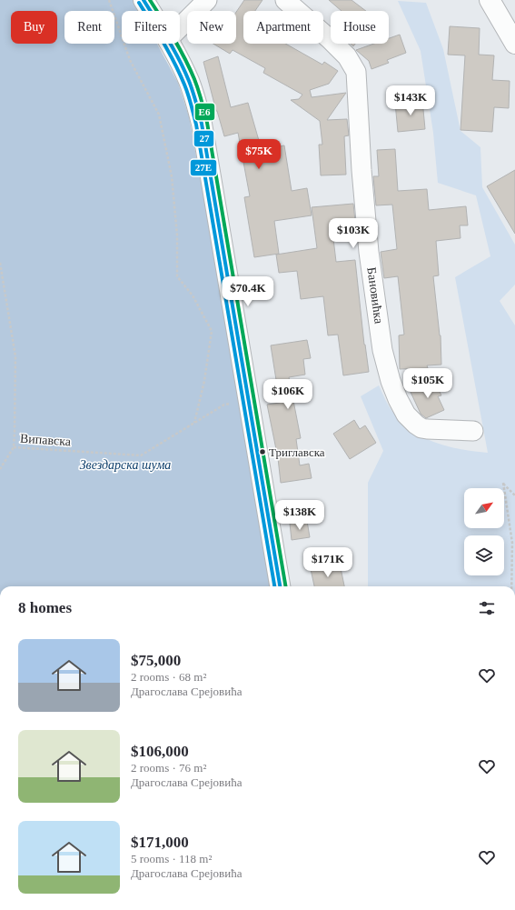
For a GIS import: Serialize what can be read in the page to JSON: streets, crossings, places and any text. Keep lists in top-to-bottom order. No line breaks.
{"streets":{"street":["Бановићка"],"path":["Випавска"]},"parks":["Звездарска шума"],"places":["Триглавска"],"lines":["transit line 27","transit line E6","transit line 27E"],"north":"top right","page":{"chip":["Buy","Rent","Filters","New","Apartment","House"],"price":["$143K","$75K","$103K","$70.4K","$105K","$106K","$138K","$171K"],"heading":"8 homes","list":[{"name":"$75,000","note":"2 rooms · 68 m² · Драгослава Срејовића"},{"name":"$106,000","note":"2 rooms · 76 m² · Драгослава Срејовића"},{"name":"$171,000","note":"5 rooms · 118 m² · Драгослава Срејовића"}]}}
